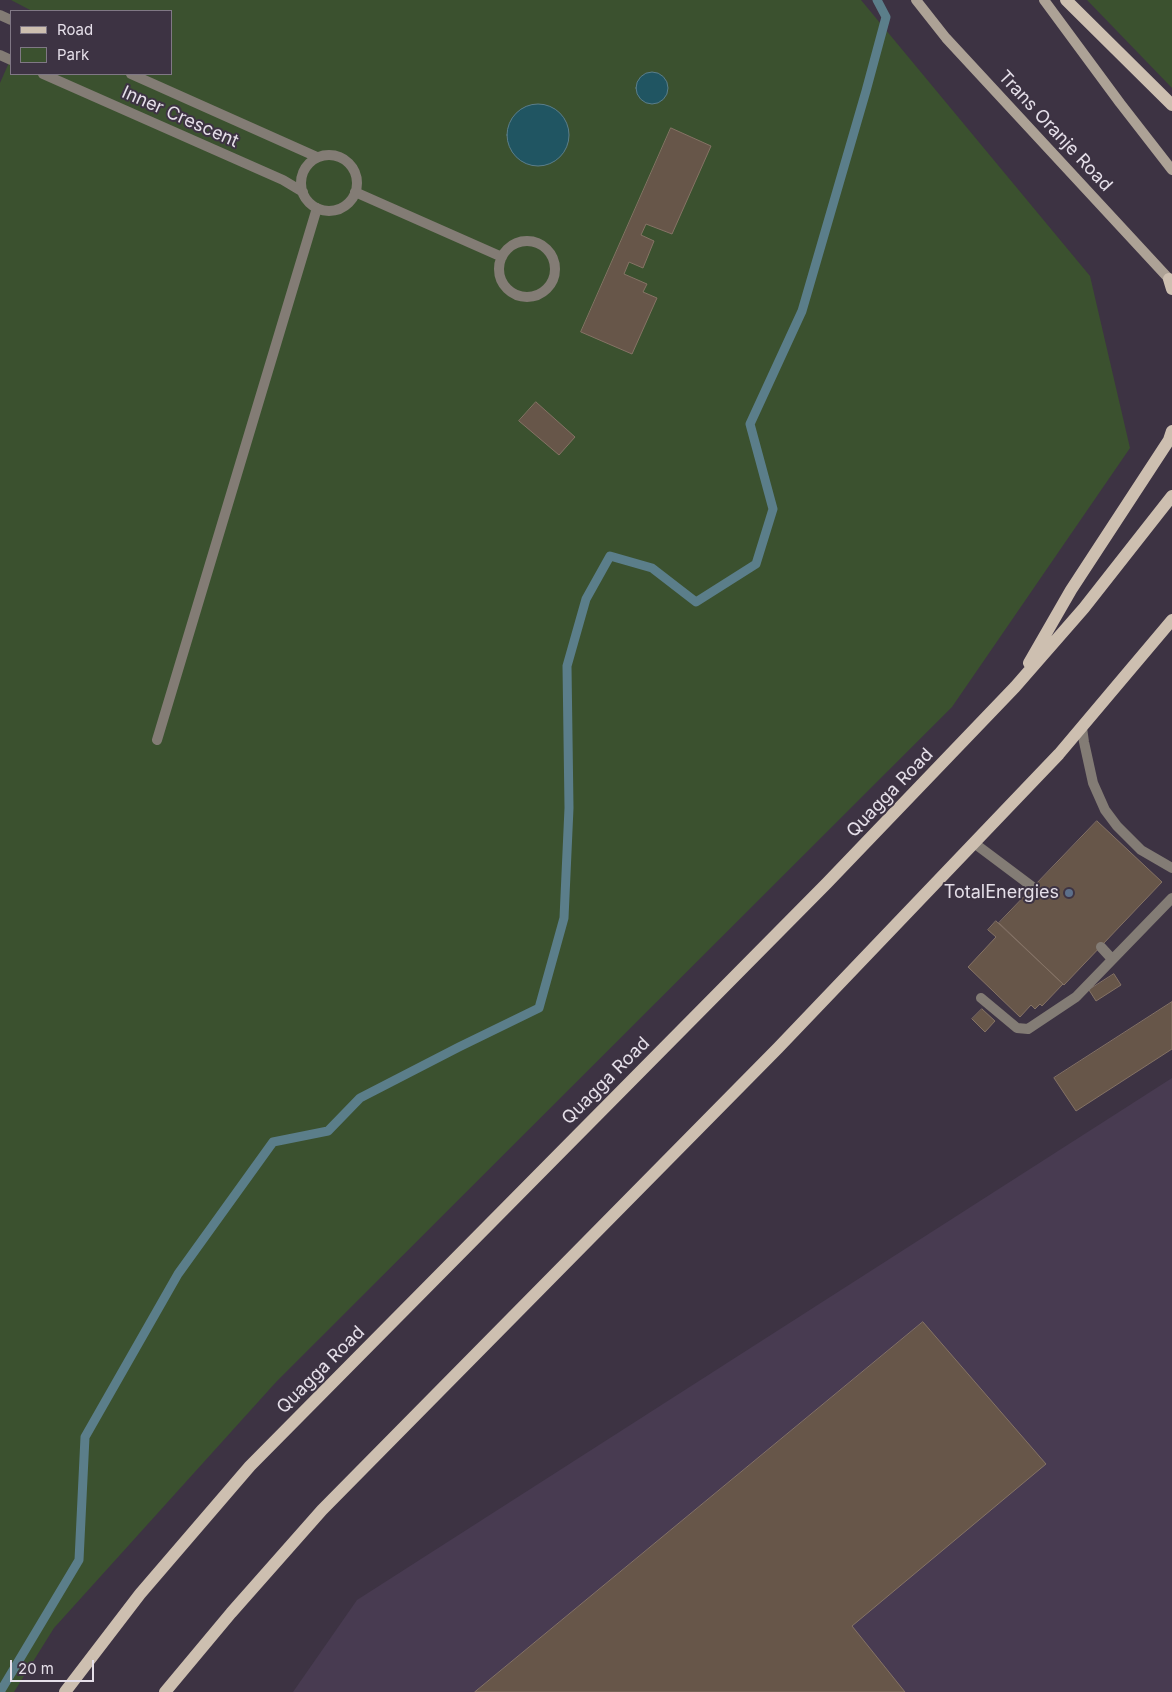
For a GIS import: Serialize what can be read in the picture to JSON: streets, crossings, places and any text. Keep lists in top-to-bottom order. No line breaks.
{"streets":{"main road":["Trans Oranje Road","Quagga Road"],"street":["Inner Crescent"]},"places":["TotalEnergies"],"legend":["Road","Park"],"scale_bar":"20 m"}
